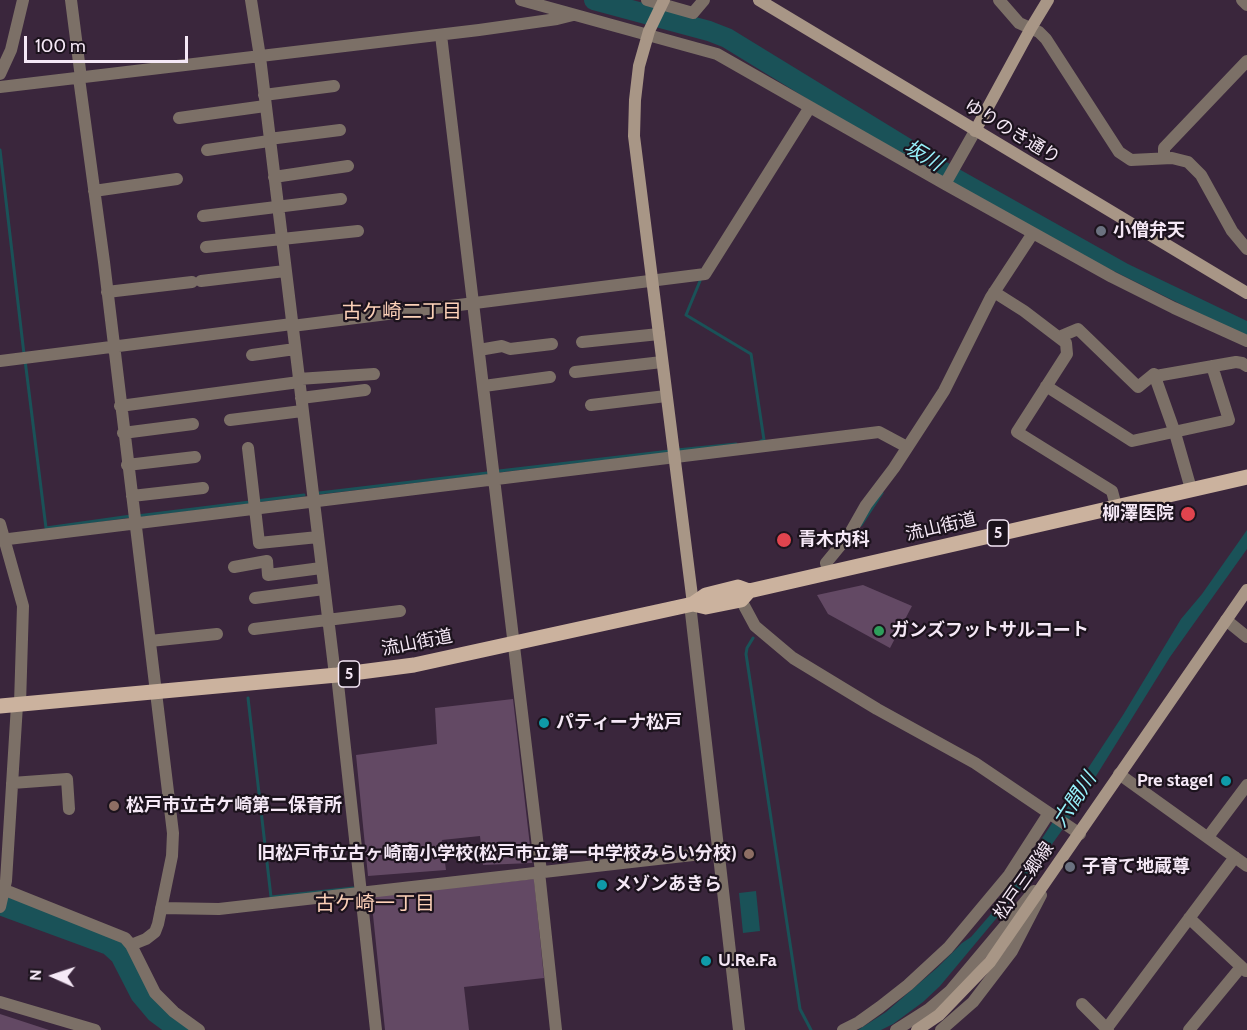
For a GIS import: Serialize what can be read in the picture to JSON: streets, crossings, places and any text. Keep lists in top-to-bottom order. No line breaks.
{"streets":{"main road":["流山街道","5"],"street":["ゆりのき通り","松戸三郷線"]},"districts":["古ケ崎二丁目","古ケ崎一丁目"],"water":["坂川","六間川"],"places":["小僧弁天","柳澤医院","青木内科","ガンズフットサルコート","パティーナ松戸","Pre stage1","松戸市立古ケ崎第二保育所","旧松戸市立古ヶ崎南小学校(松戸市立第一中学校みらい分校)","子育て地蔵尊","メゾンあきら","U.Re.Fa"],"scale_bar":"100 m","north":"left"}
